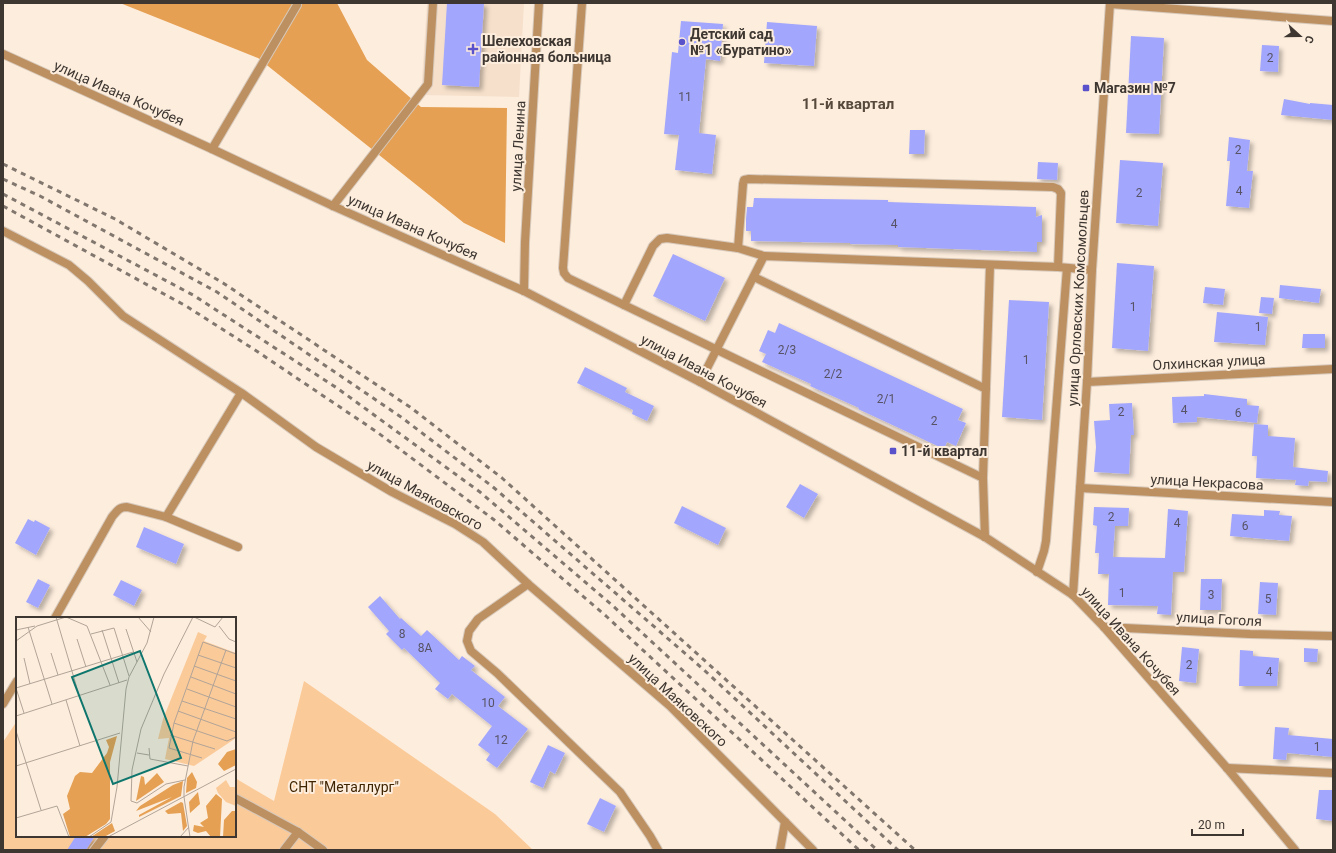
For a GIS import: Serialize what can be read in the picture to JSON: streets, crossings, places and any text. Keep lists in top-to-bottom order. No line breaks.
{"streets":{"street":["улица Ивана Кочубея","улица Ленина","улица Орловских Комсомольцев","Олхинская улица","улица Некрасова","улица Маяковского","улица Гоголя"]},"crossings":[["улица Ивана Кочубея","улица Ленина"],["улица Ивана Кочубея","улица Орловских Комсомольцев"],["улица Ивана Кочубея","улица Гоголя"],["улица Орловских Комсомольцев","Олхинская улица"],["улица Орловских Комсомольцев","улица Некрасова"]],"districts":["11-й квартал"],"parks":["СНТ \"Металлург\""],"places":{"other":["Детский сад №1 «Буратино»"],"health":["Шелеховская районная больница"],"transit":["Магазин №7","11-й квартал"]},"house_numbers":["2","11","2","4","2","4","1","1","2/3","1","2/2","2/1","4","2","6","2","2","4","6","1","3","5","8","8А","2","4","10","12","1"],"scale_bar":"20 m","north":"right"}
